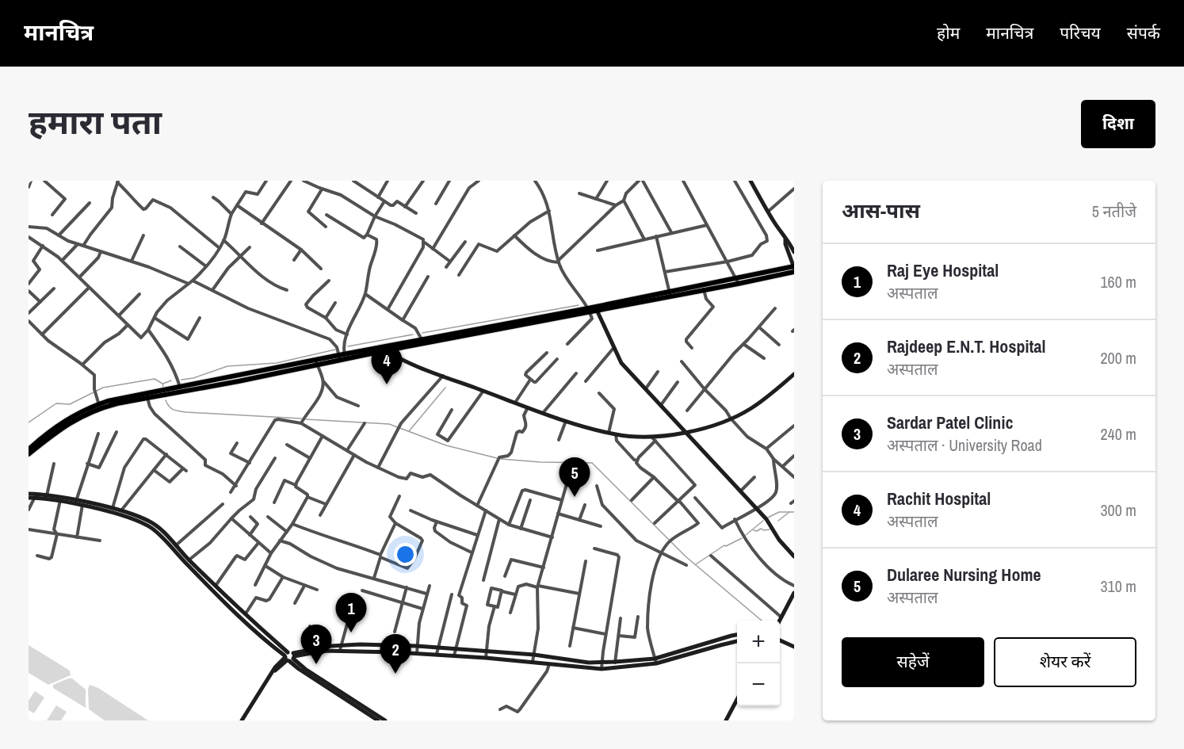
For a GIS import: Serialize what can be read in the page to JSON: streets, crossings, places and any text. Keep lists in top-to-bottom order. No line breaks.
{"page":{"header":"मानचित्र","nav":["होम","मानचित्र","परिचय","संपर्क"],"title":"हमारा पता","buttons":["दिशा",["सहेजें","शेयर करें"]],"heading":["आस-पास","5 नतीजे"],"list":[{"mark":"1","name":"Raj Eye Hospital","note":"अस्पताल","value":"160 m"},{"mark":"2","name":"Rajdeep E.N.T. Hospital","note":"अस्पताल","value":"200 m"},{"mark":"3","name":"Sardar Patel Clinic","note":"अस्पताल · University Road","value":"240 m"},{"mark":"4","name":"Rachit Hospital","note":"अस्पताल","value":"300 m"},{"mark":"5","name":"Dularee Nursing Home","note":"अस्पताल","value":"310 m"}],"pins":["4","5","1","3","2"],"map_buttons":["+","−"]}}
